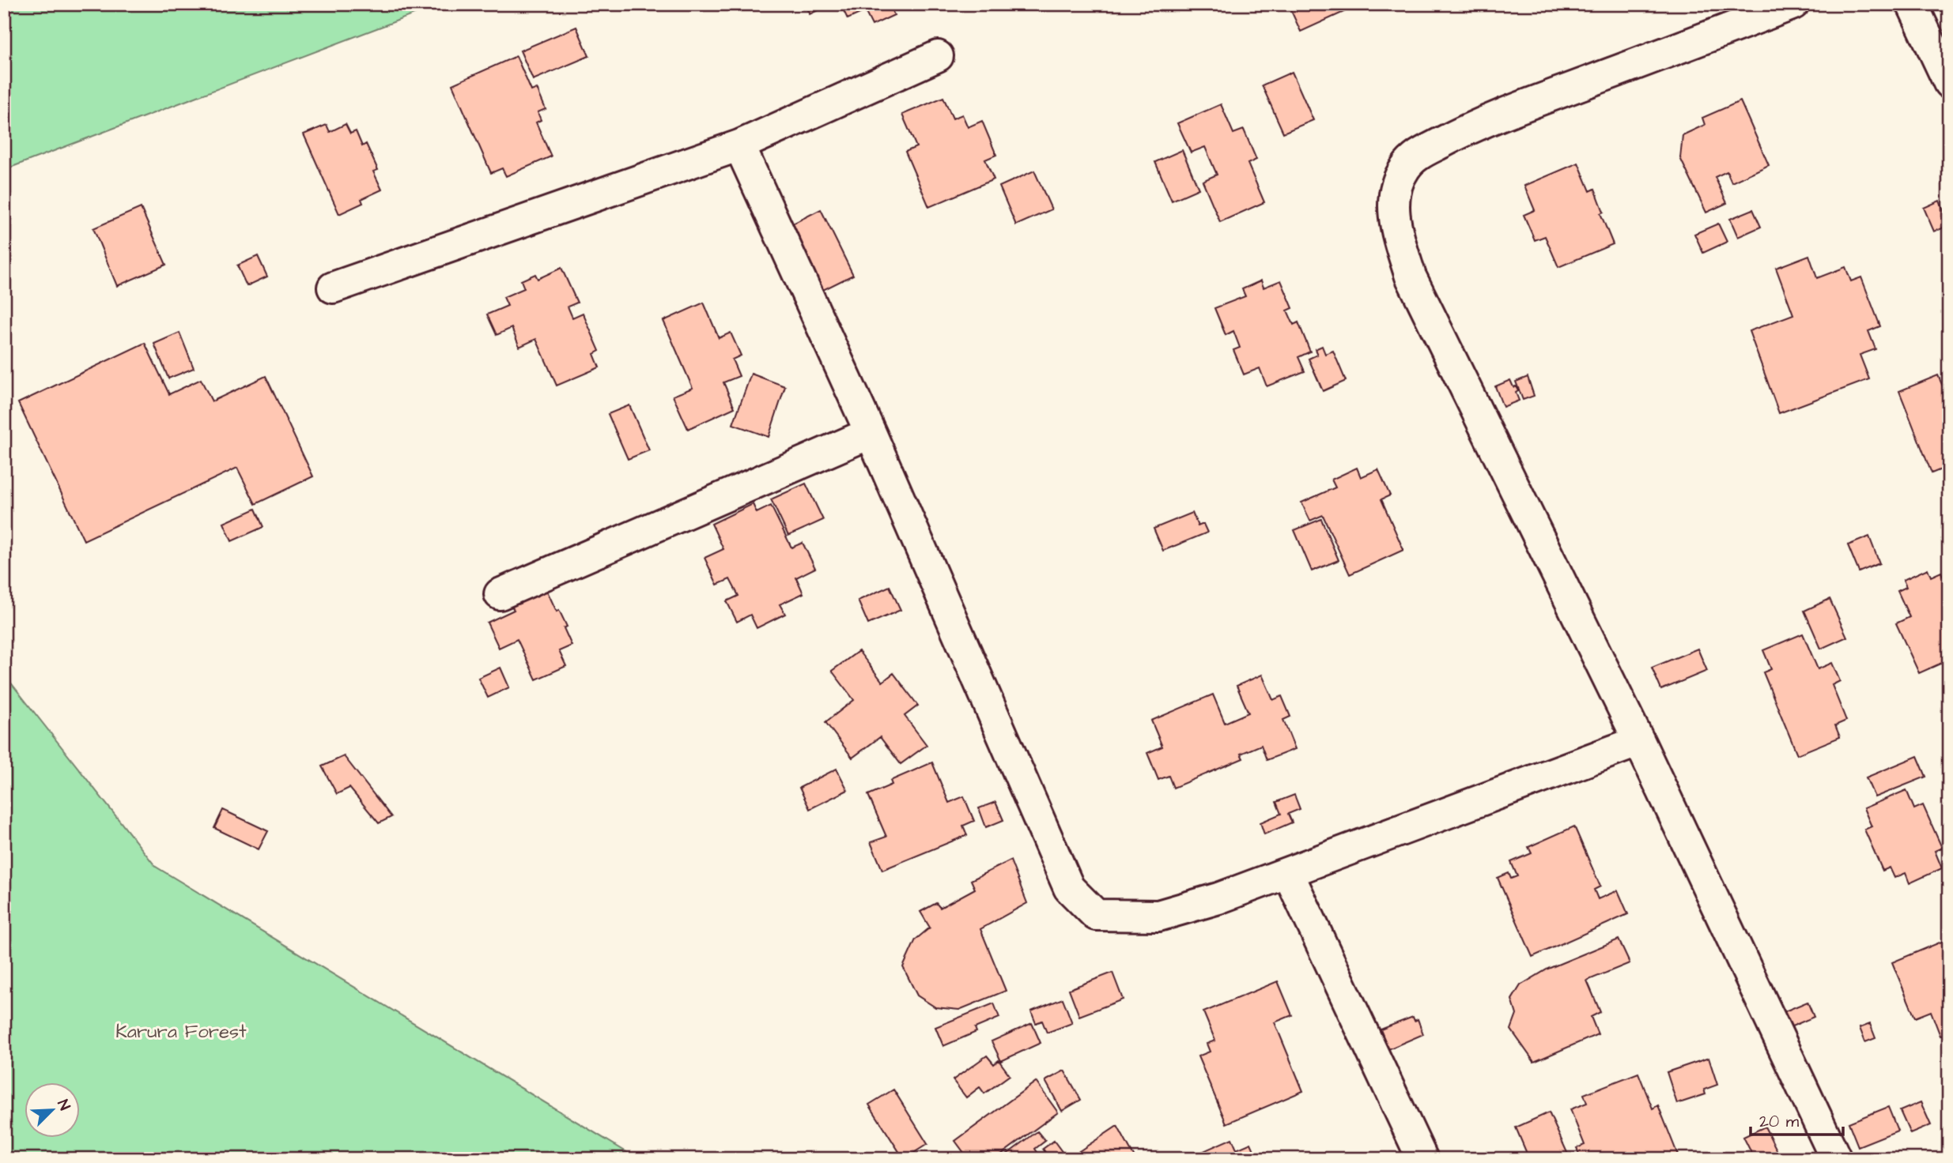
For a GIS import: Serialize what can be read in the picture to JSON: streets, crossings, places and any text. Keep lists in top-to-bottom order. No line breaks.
{"parks":["Karura Forest"],"scale_bar":"20 m","north":"top right"}
